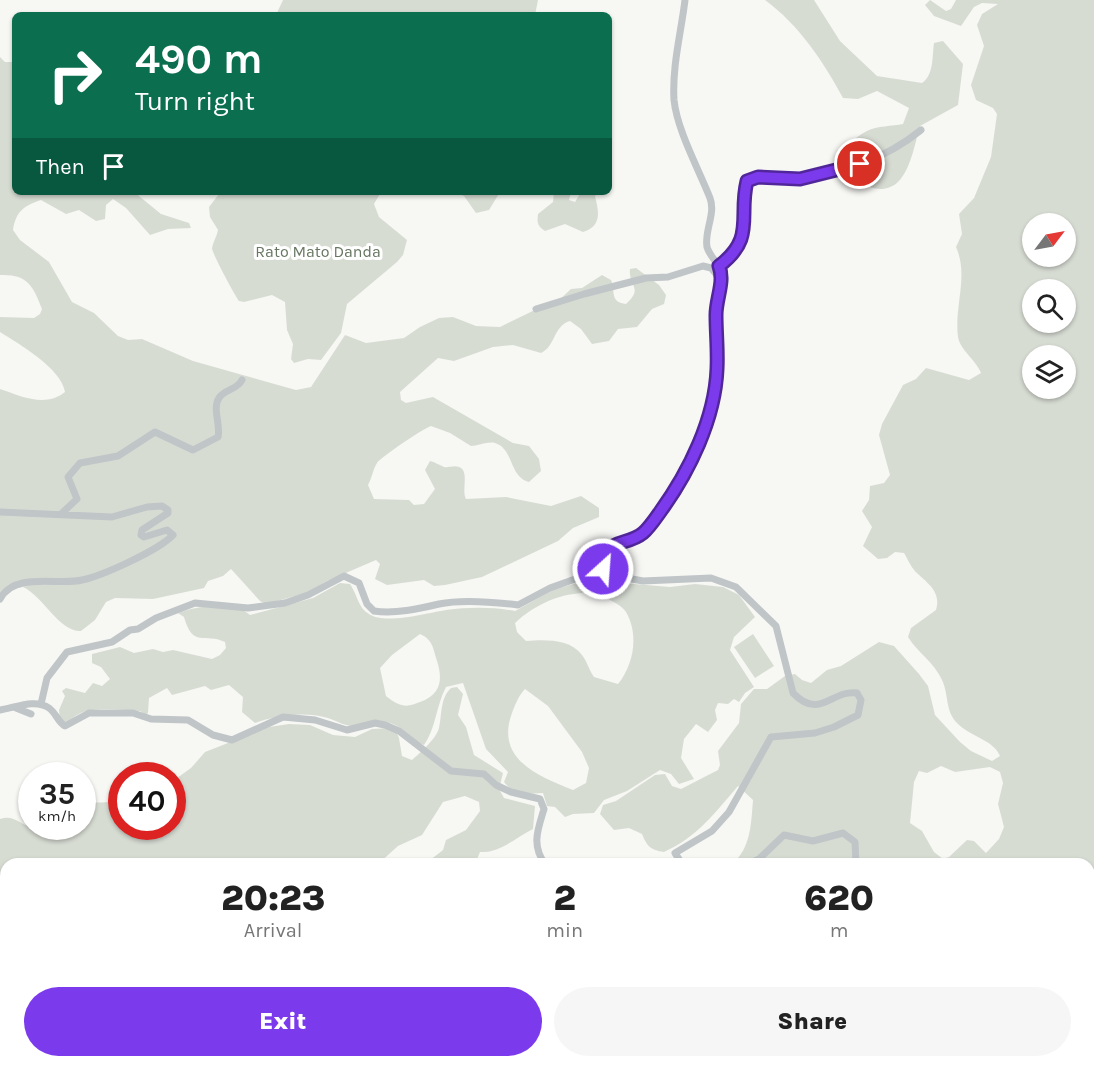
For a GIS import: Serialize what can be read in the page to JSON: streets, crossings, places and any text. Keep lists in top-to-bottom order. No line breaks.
{"parks":["Rato Mato Danda"],"north":"top right","page":{"turn":["490 m","Turn right"],"then":"Then","speed":"35 km/h","limit":"40","eta":["20:23","Arrival","2","min","620","m"],"buttons":["Exit","Share"]}}
